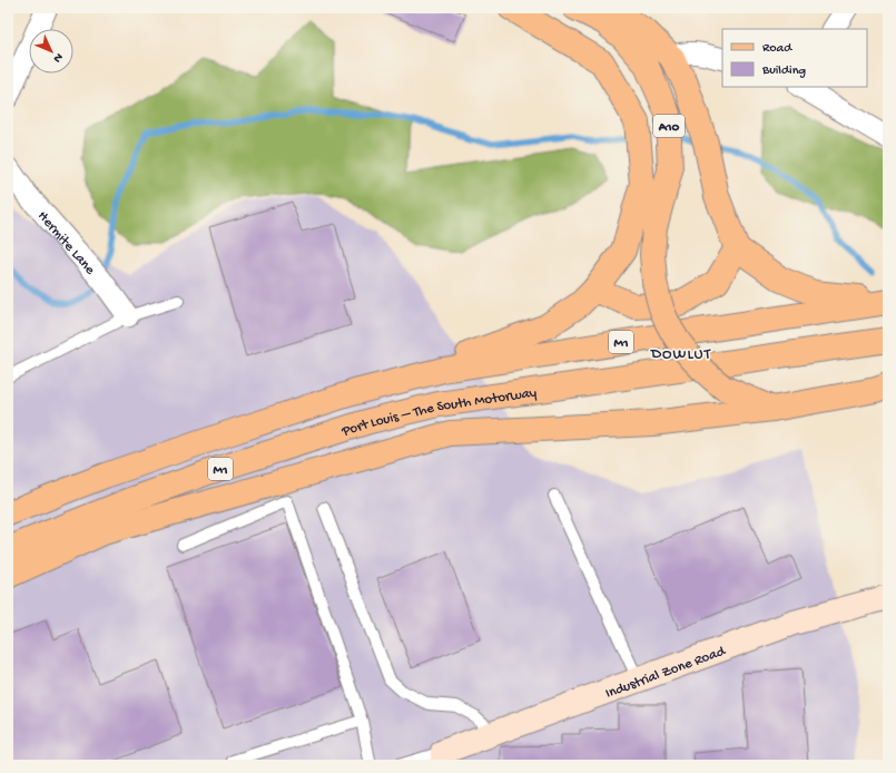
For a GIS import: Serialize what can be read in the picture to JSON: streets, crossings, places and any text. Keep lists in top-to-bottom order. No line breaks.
{"streets":{"main road":["A10","M1","Port Louis – The South Motorway"],"street":["Hermite Lane","Industrial Zone Road"]},"districts":["DOWLUT"],"legend":["Road","Building"],"north":"bottom right"}
